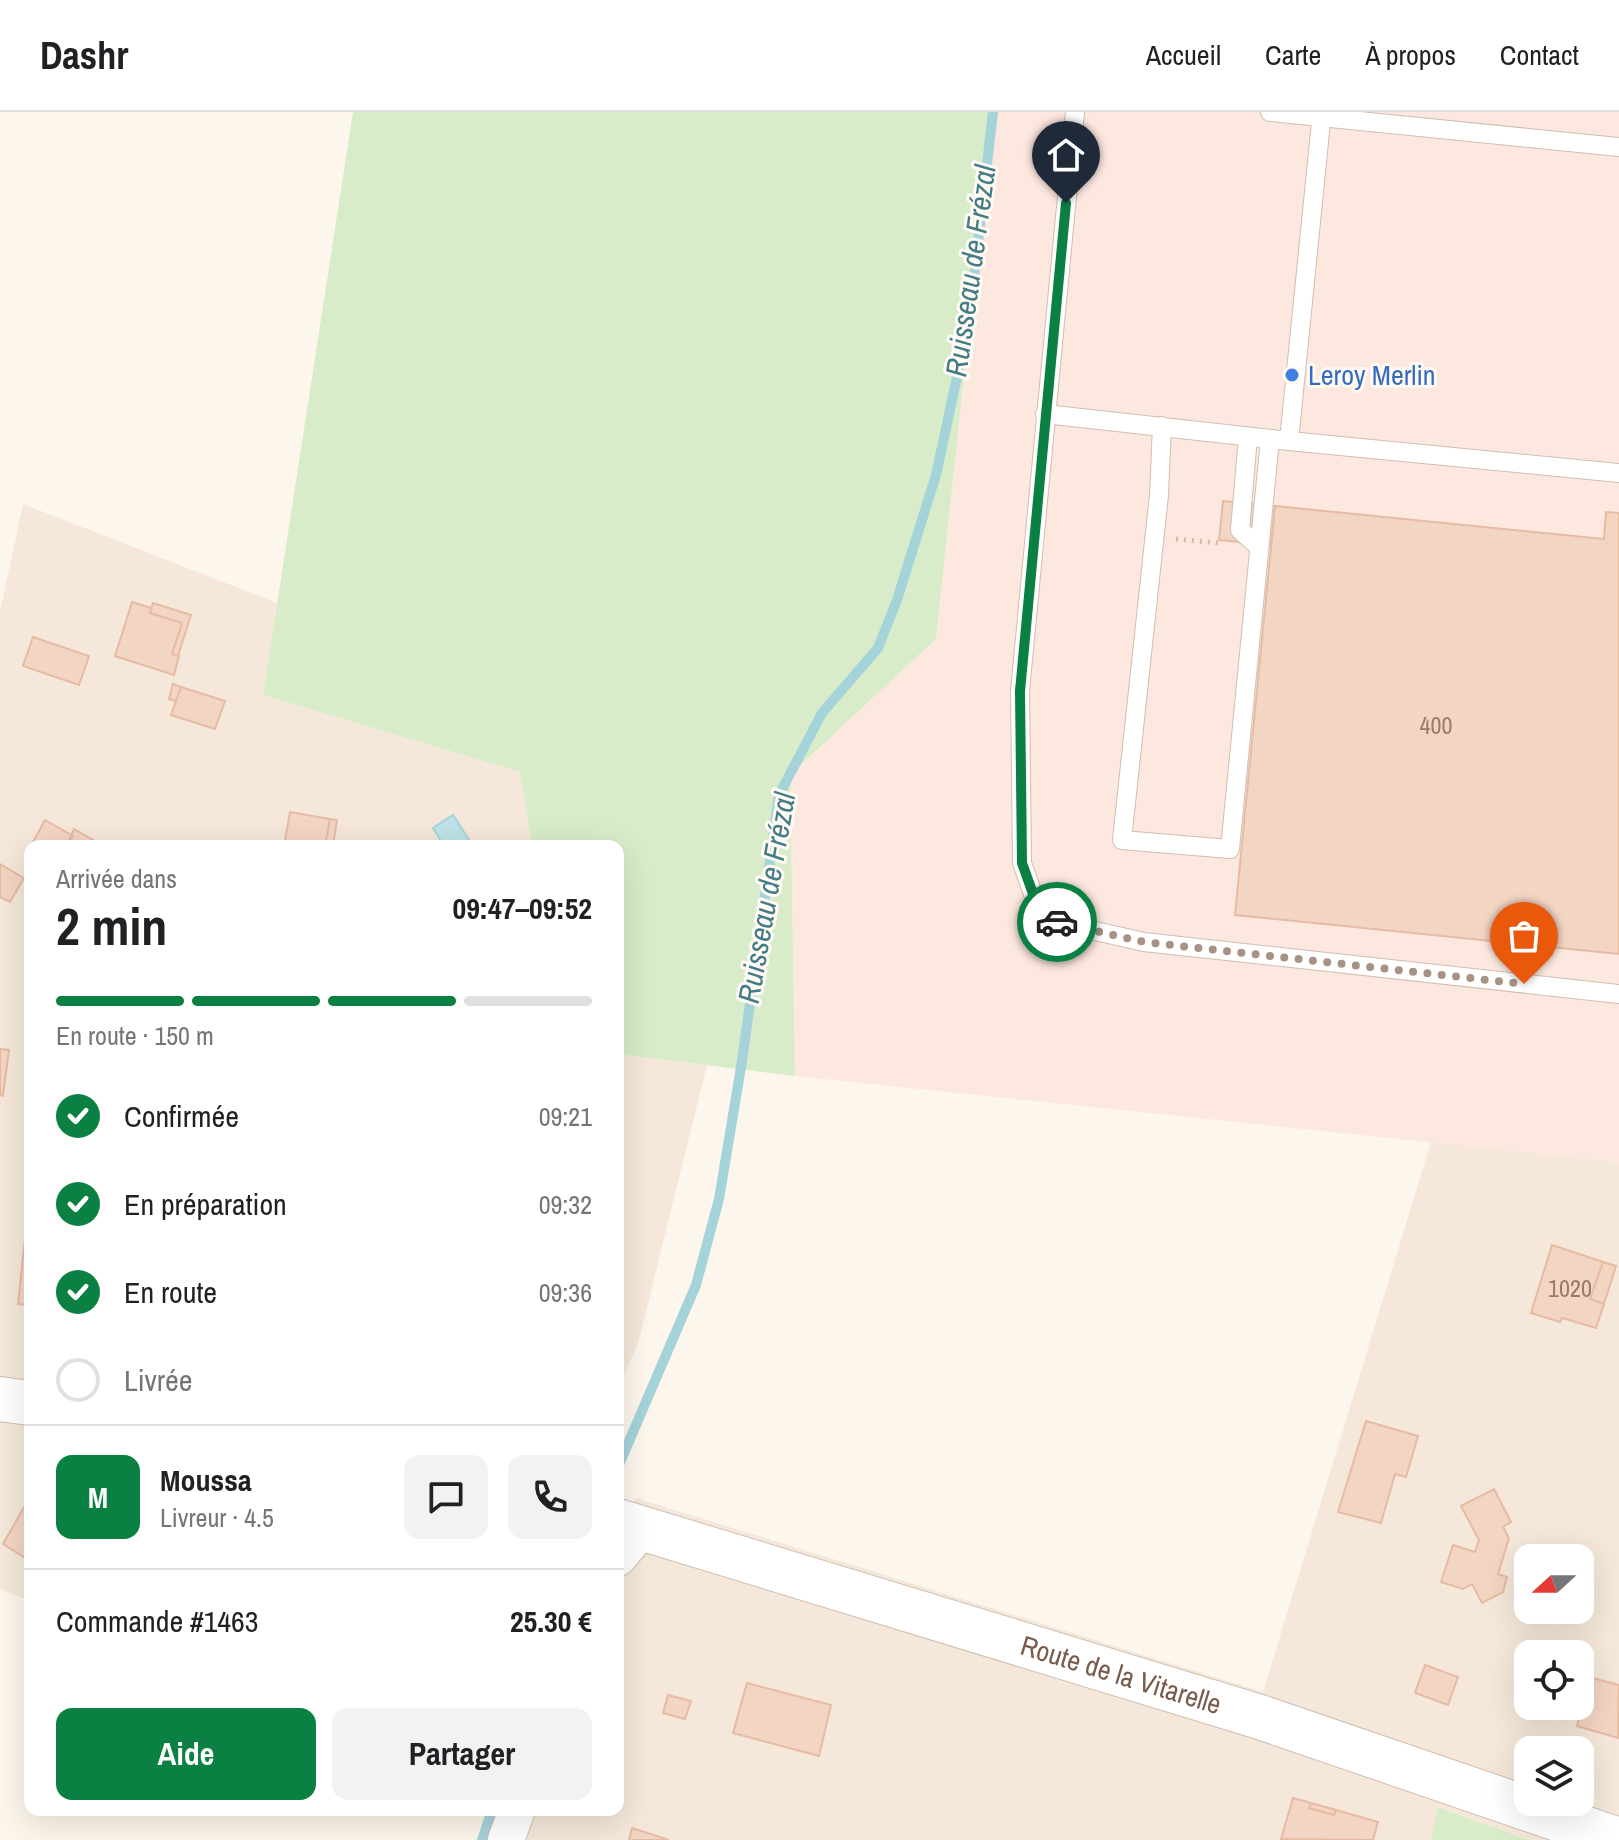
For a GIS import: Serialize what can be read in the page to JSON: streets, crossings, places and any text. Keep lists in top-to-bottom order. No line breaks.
{"streets":{"street":["Route de la Vitarelle"]},"water":["Ruisseau de Frézal"],"places":["Leroy Merlin"],"house_numbers":["400","1020"],"north":"left","page":{"header":"Dashr","nav":["Accueil","Carte","À propos","Contact"],"heading":["2 min","Arrivée dans","09:47–09:52"],"panel":["Moussa","Livreur · 4.5","Commande #1463","25.30 €"],"bar":"En route · 150 m","list":[["Confirmée","09:21"],["En préparation","09:32"],["En route","09:36"],"Livrée"],"round":"M","buttons":["Aide","Partager"]}}
